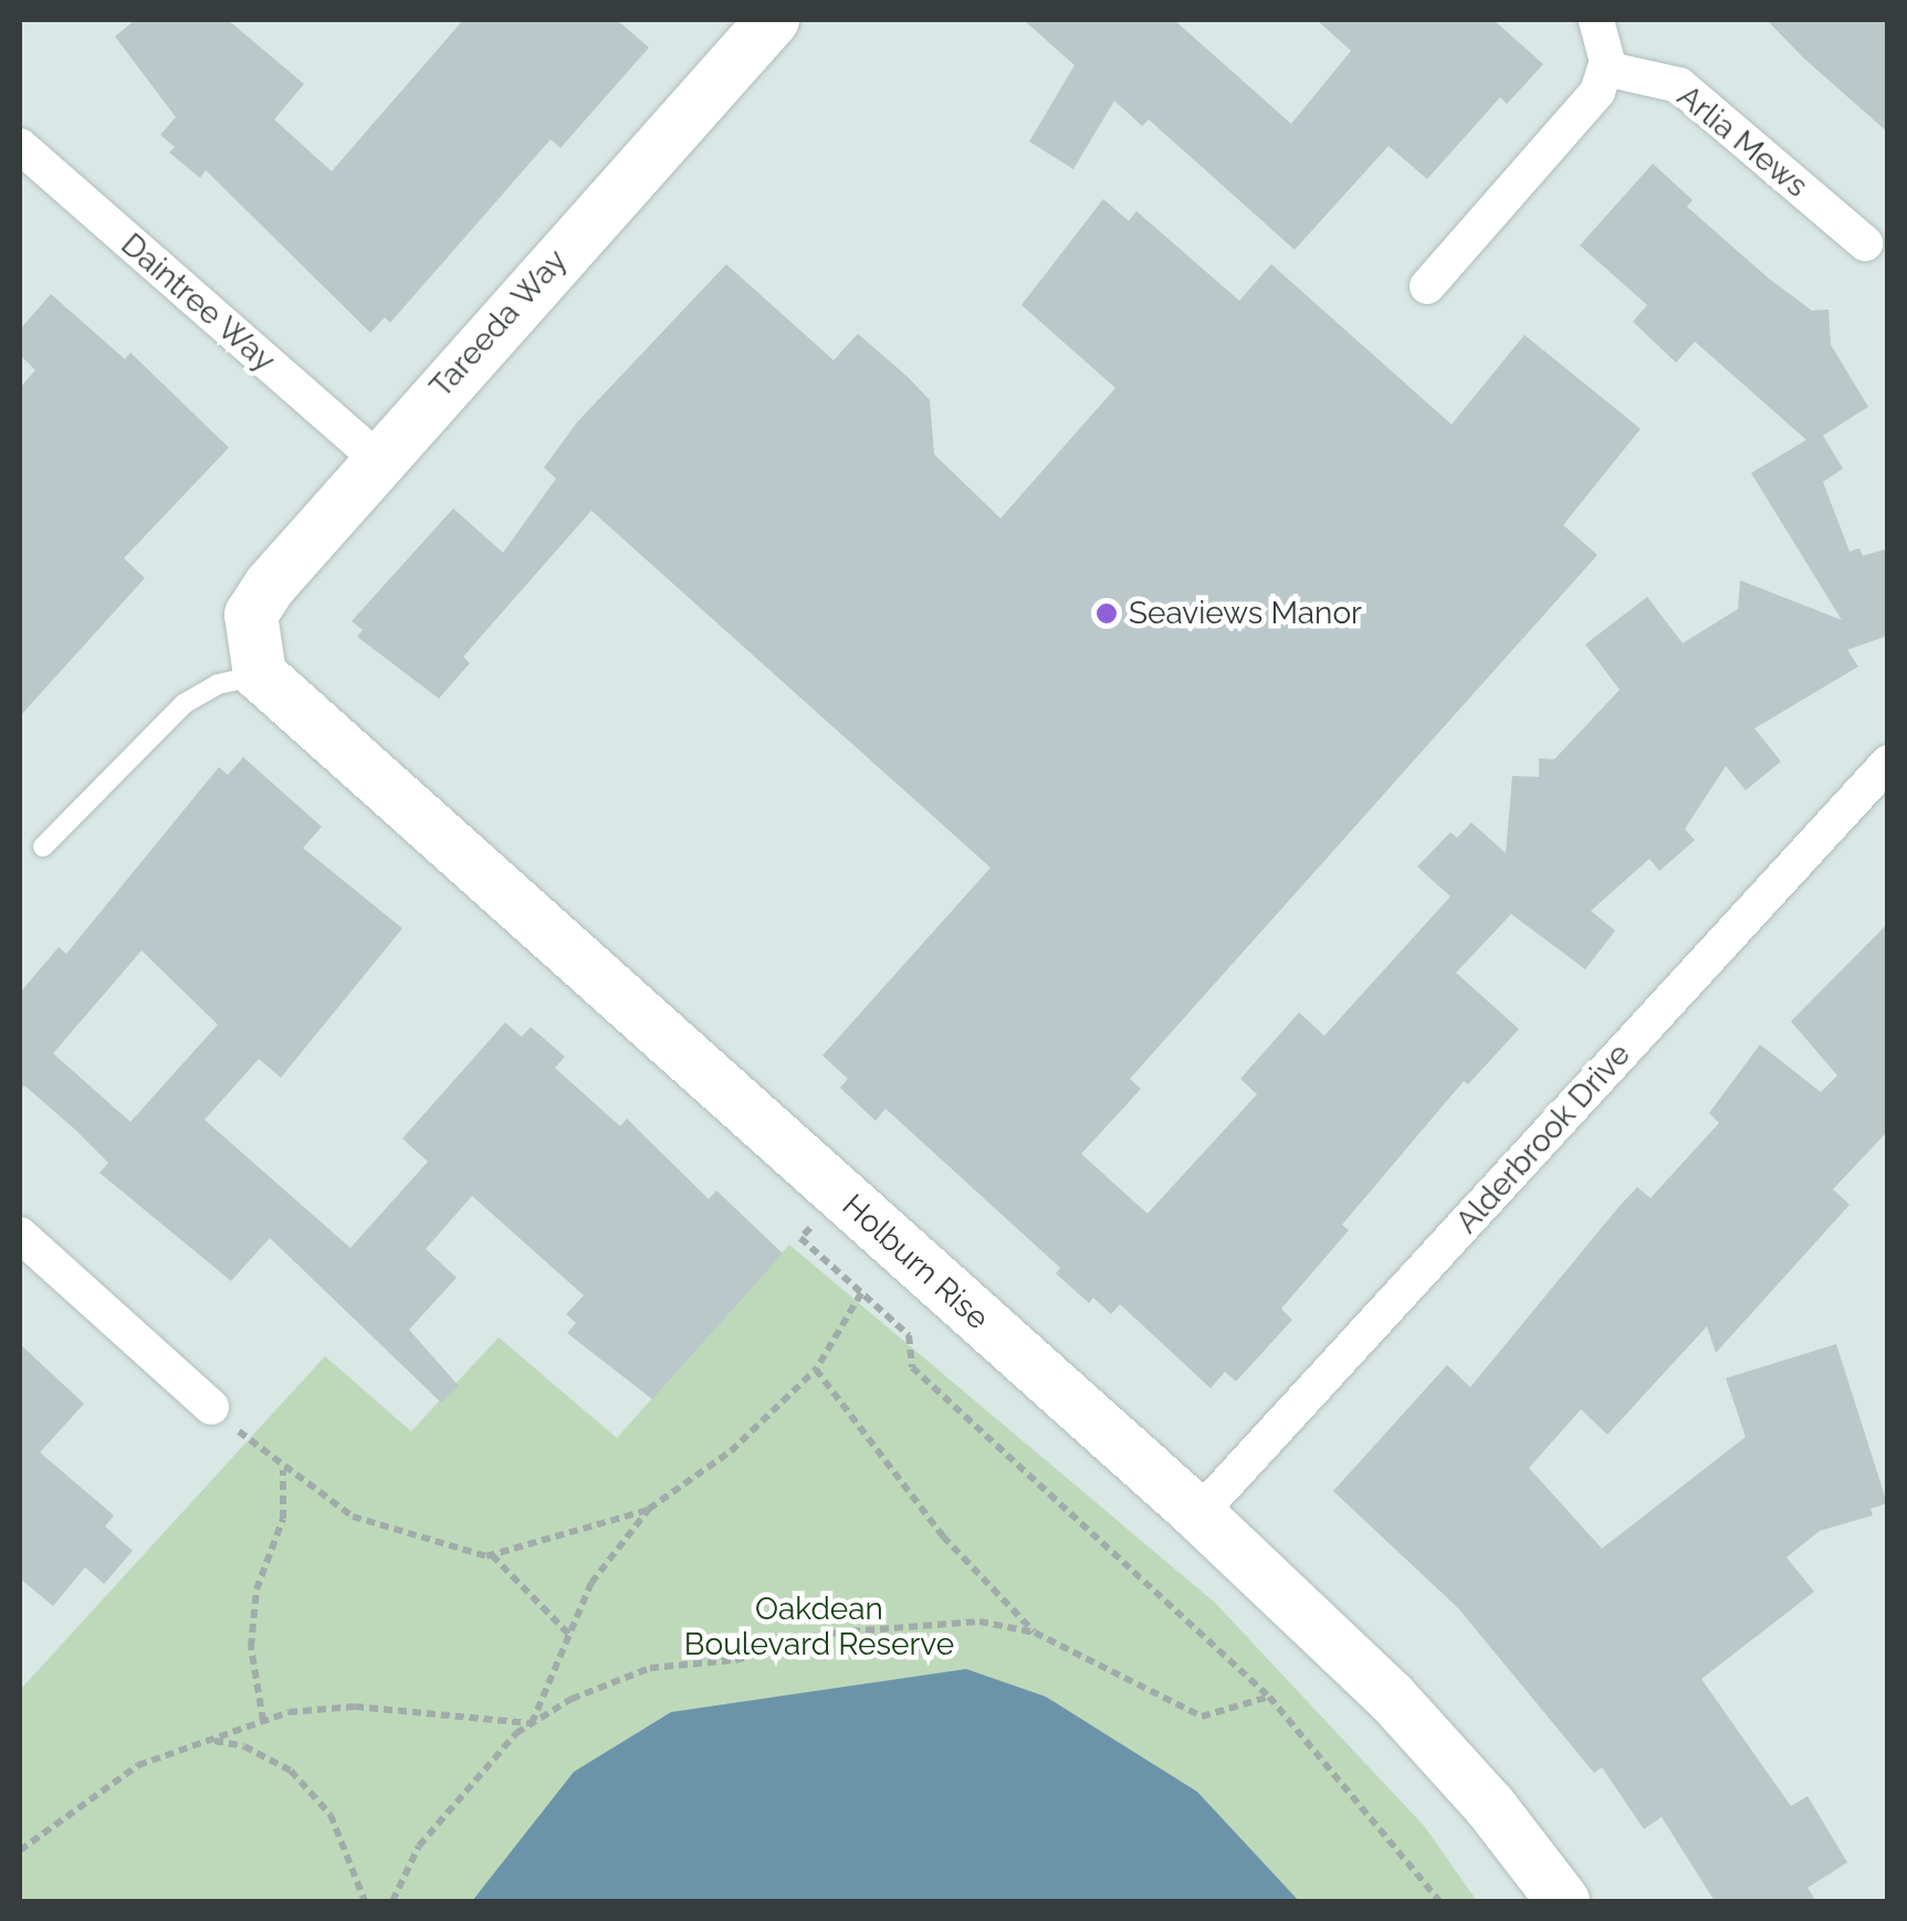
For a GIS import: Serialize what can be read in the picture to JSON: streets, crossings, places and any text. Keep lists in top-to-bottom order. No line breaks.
{"streets":{"street":["Arlia Mews","Daintree Way","Tareeda Way","Alderbrook Drive","Holburn Rise"]},"crossings":[["Daintree Way","Tareeda Way"],["Tareeda Way","Holburn Rise"],["Alderbrook Drive","Holburn Rise"]],"parks":["Oakdean Boulevard Reserve"],"places":["Seaviews Manor"]}
